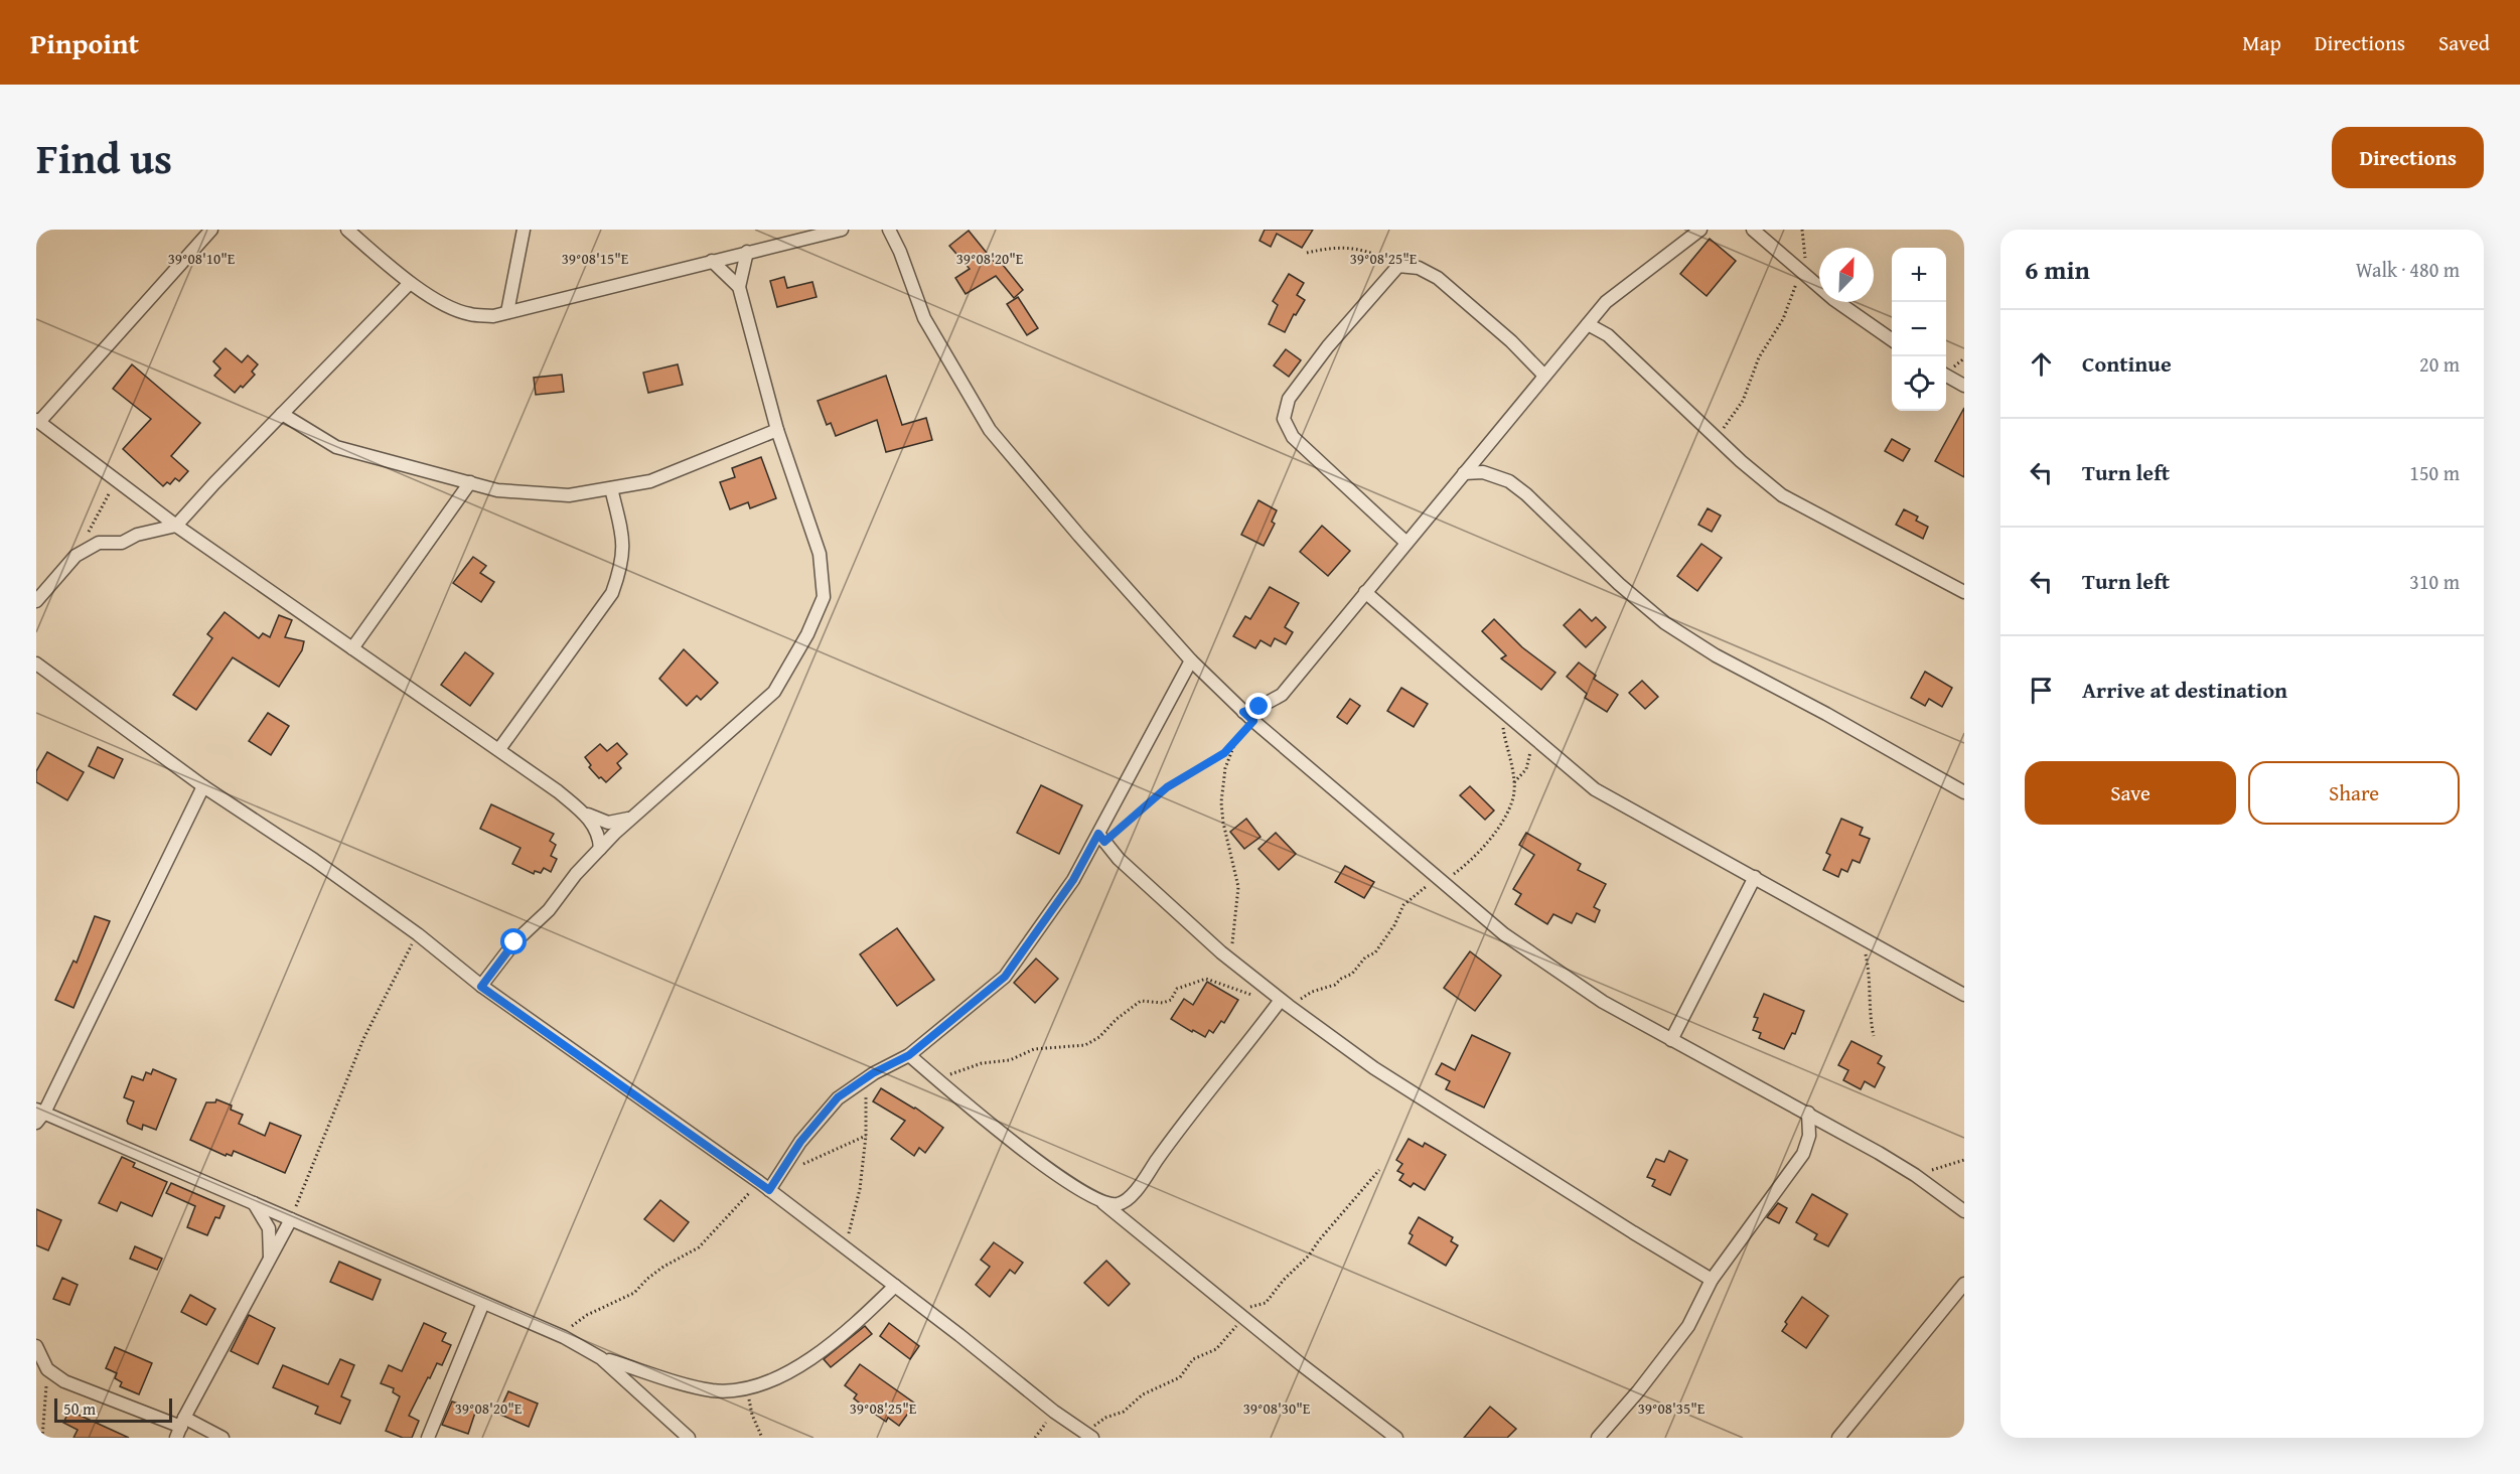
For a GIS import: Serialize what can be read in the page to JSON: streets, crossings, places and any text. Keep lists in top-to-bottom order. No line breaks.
{"scale_bar":"50 m","north":"top right","page":{"header":"Pinpoint","nav":["Map","Directions","Saved"],"title":"Find us","buttons":["Directions",["Save","Share"]],"heading":["6 min","Walk · 480 m"],"map_buttons":["+","−"],"list":[["Continue","20 m"],["Turn left","150 m"],["Turn left","310 m"],"Arrive at destination"],"scale":"50 m"},"coordinates":["39°08'10\"E","39°08'15\"E","39°08'20\"E","39°08'25\"E","39°08'30\"E","39°08'35\"E"]}
